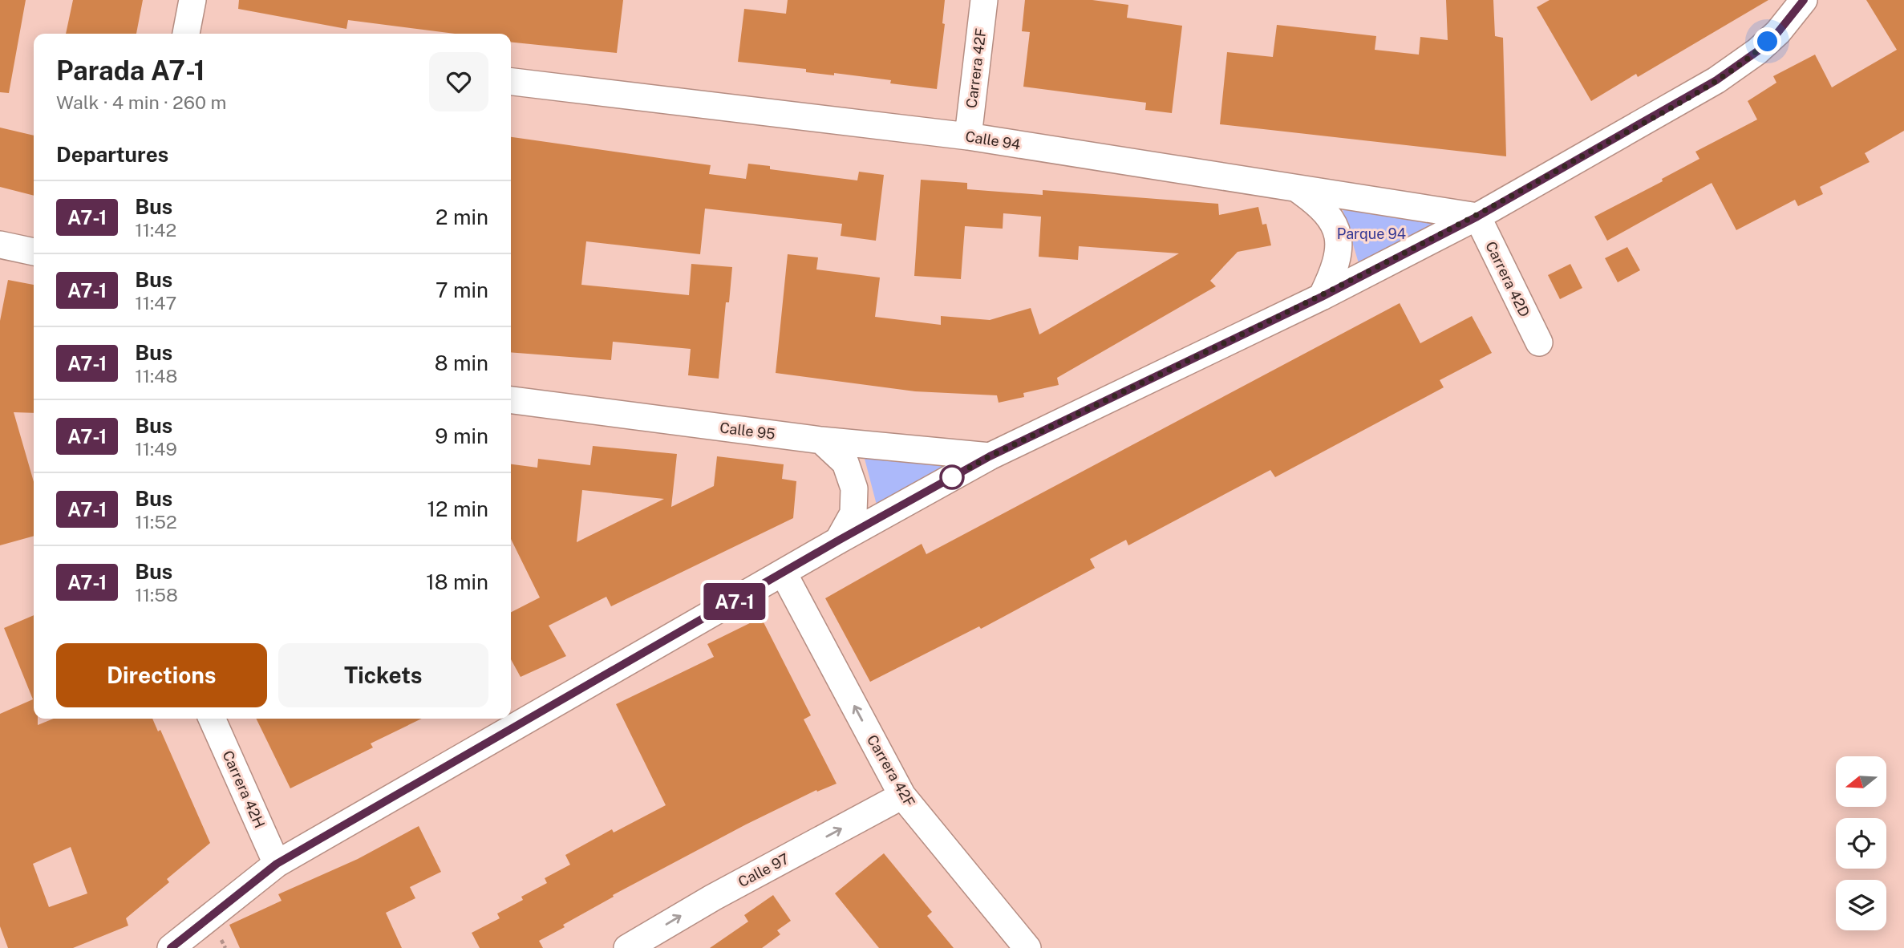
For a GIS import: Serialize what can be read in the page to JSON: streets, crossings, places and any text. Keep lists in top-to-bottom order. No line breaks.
{"streets":{"street":["Carrera 42F","Calle 94","Carrera 42D","Calle 95","Carrera 42H","Calle 97"]},"crossings":[["Carrera 42F","Calle 94"],["Carrera 42F","Calle 97"],["Calle 94","Carrera 42D"]],"one_way":["Carrera 42F","Calle 97"],"parks":["Parque 94"],"lines":["bus line A7-1"],"north":"left","page":{"on_map":"A7-1","heading":[["Parada A7-1","Walk · 4 min · 260 m"],"Departures"],"list":[{"mark":"A7-1","name":"Bus","note":"11:42","value":"2 min"},{"mark":"A7-1","name":"Bus","note":"11:47","value":"7 min"},{"mark":"A7-1","name":"Bus","note":"11:48","value":"8 min"},{"mark":"A7-1","name":"Bus","note":"11:49","value":"9 min"},{"mark":"A7-1","name":"Bus","note":"11:52","value":"12 min"},{"mark":"A7-1","name":"Bus","note":"11:58","value":"18 min"}],"buttons":["Directions","Tickets"]}}
